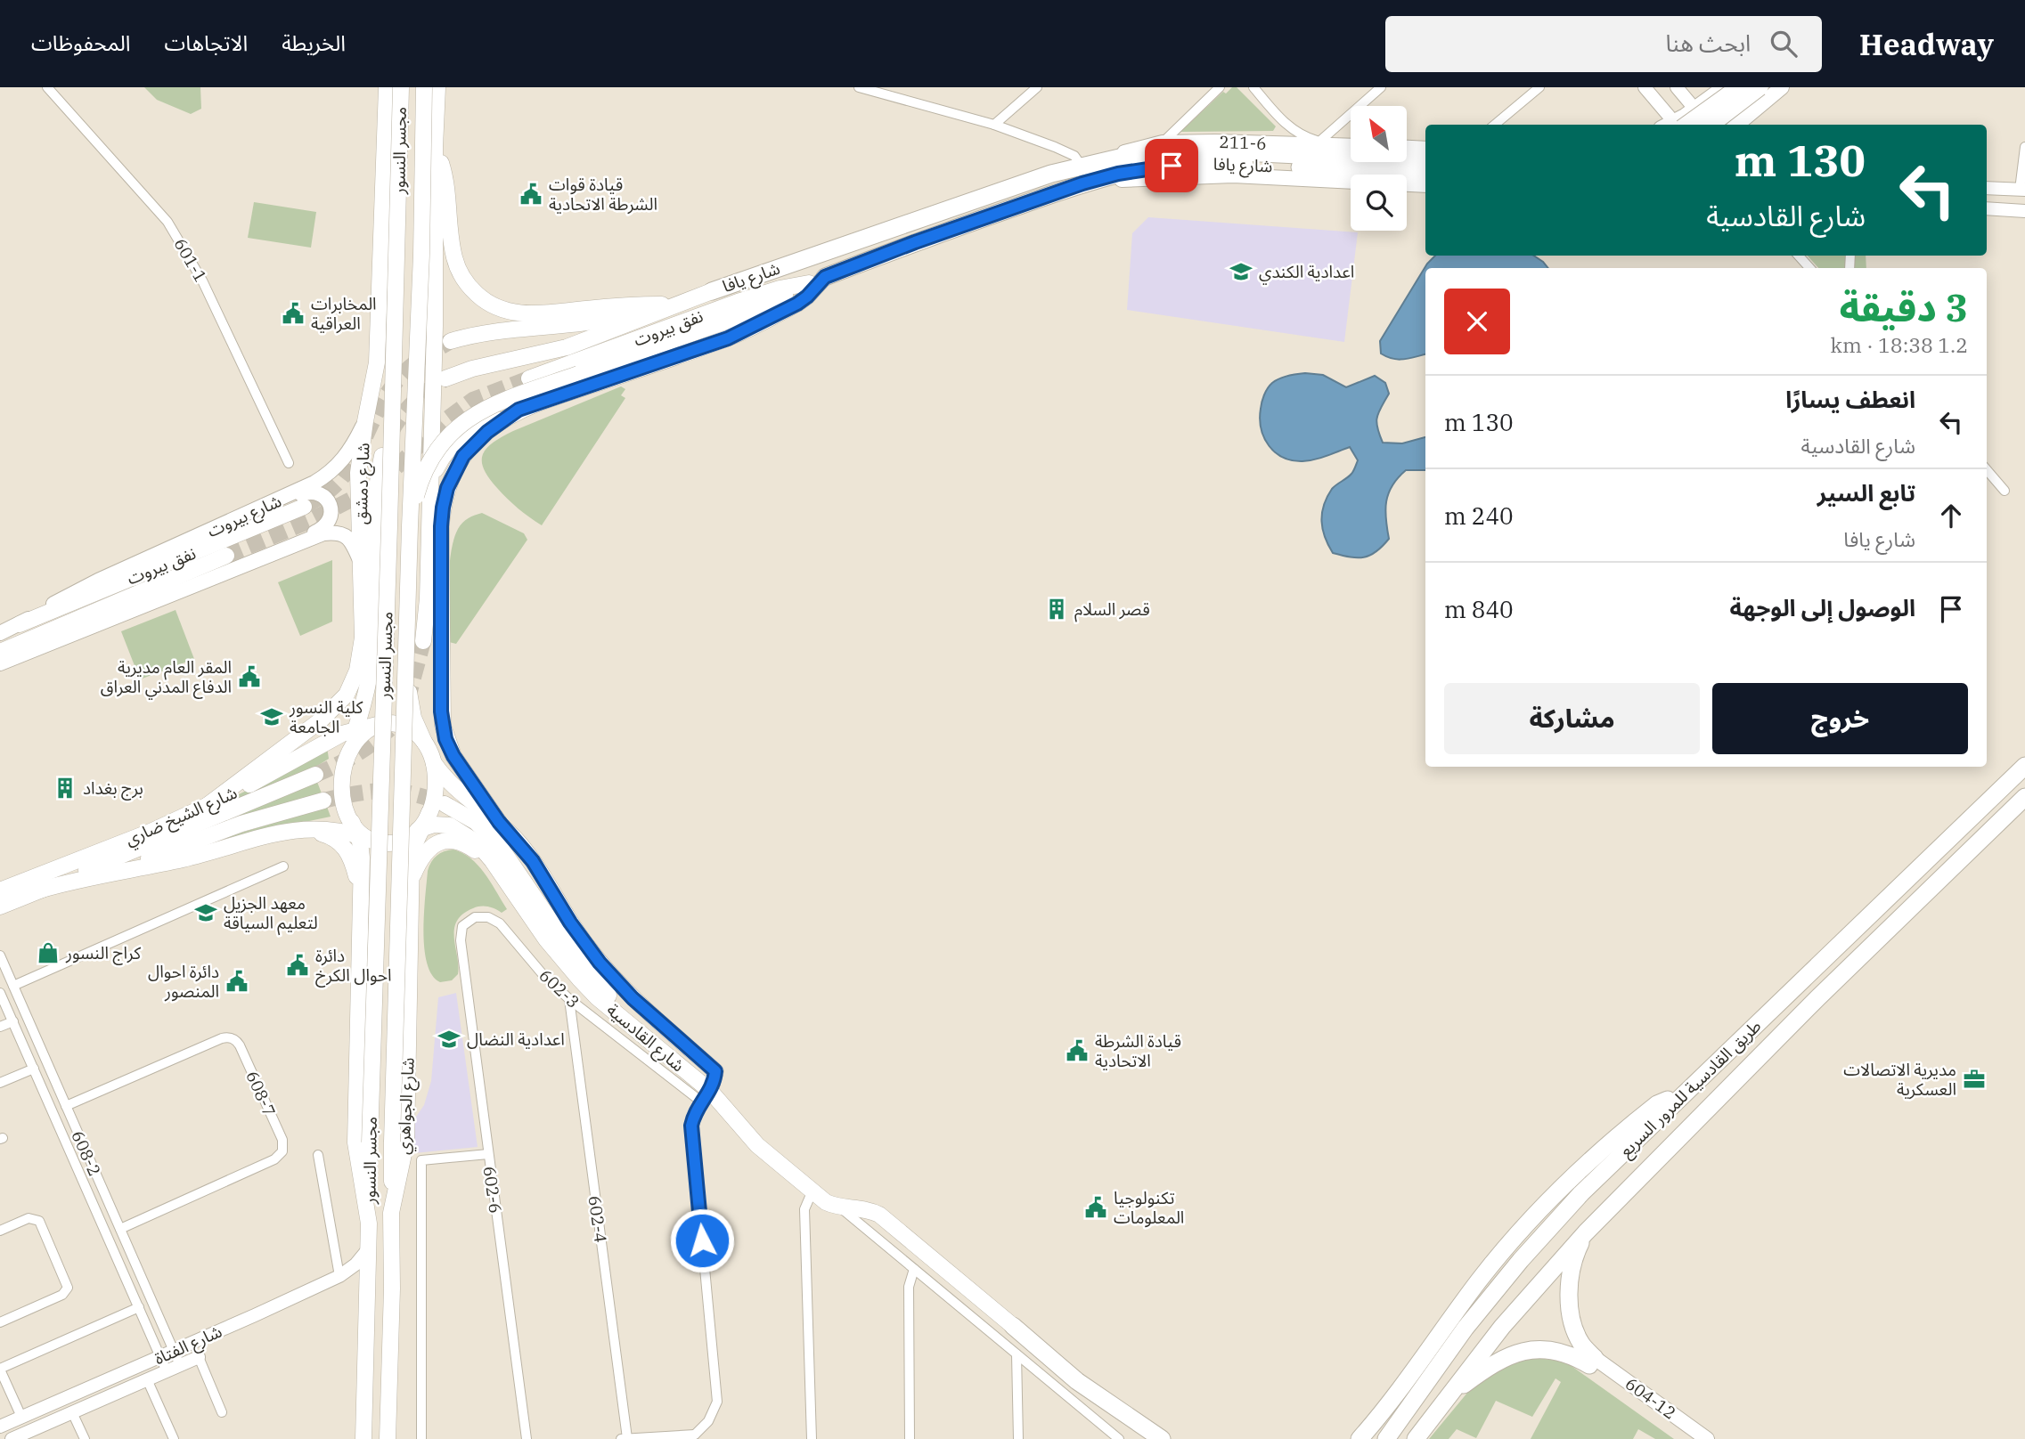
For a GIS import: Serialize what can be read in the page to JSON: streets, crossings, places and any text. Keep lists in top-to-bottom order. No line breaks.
{"streets":{"highway":["شارع يافا","طريق القادسية للمرور السريع"],"main road":["211-6","مجسر النسور","نفق بيروت","شارع دمشق","شارع بيروت","شارع الشيخ ضاري","شارع القادسية","شارع الجواهري","604-12"],"street":["601-1","602-3","608-7","608-2","602-6","602-4","شارع الفتاة"]},"crossings":[["211-6","شارع يافا"],["مجسر النسور","شارع الجواهري"],["شارع يافا","نفق بيروت"],["شارع يافا","شارع القادسية"],["نفق بيروت","شارع بيروت"],["شارع دمشق","شارع بيروت"],["شارع دمشق","شارع الشيخ ضاري"],["شارع الشيخ ضاري","شارع القادسية"],["شارع الشيخ ضاري","شارع الجواهري"],["602-3","شارع القادسية"],["602-3","602-6"],["602-3","602-4"],["شارع القادسية","شارع الجواهري"],["608-7","608-2"],["608-2","شارع الفتاة"]],"places":{"public building":["قيادة قوات الشرطة الاتحادية","المخابرات العراقية","المقر العام مديرية الدفاع المدني العراق","دائرة احوال الكرخ","دائرة احوال المنصور","قيادة الشرطة الاتحادية","تكنولوجيا المعلومات"],"school or university":["اعدادية الكندي","كلية النسور الجامعة","معهد الجزيل لتعليم السياقة","اعدادية النضال"],"building":["قصر السلام","برج بغداد"],"shop":["كراج النسور"],"office":["مديرية الاتصالات العسكرية"]},"north":"top left","page":{"header":"Headway","search":"ابحث هنا","nav":["الخريطة","الاتجاهات","المحفوظات"],"turn":["130 m","شارع القادسية"],"heading":["3 دقيقة","1.2 km · 18:38"],"list":[{"name":"انعطف يسارًا","note":"شارع القادسية","value":"130 m"},{"name":"تابع السير","note":"شارع يافا","value":"240 m"},{"name":"الوصول إلى الوجهة","value":"840 m"}],"buttons":["خروج","مشاركة"]}}
